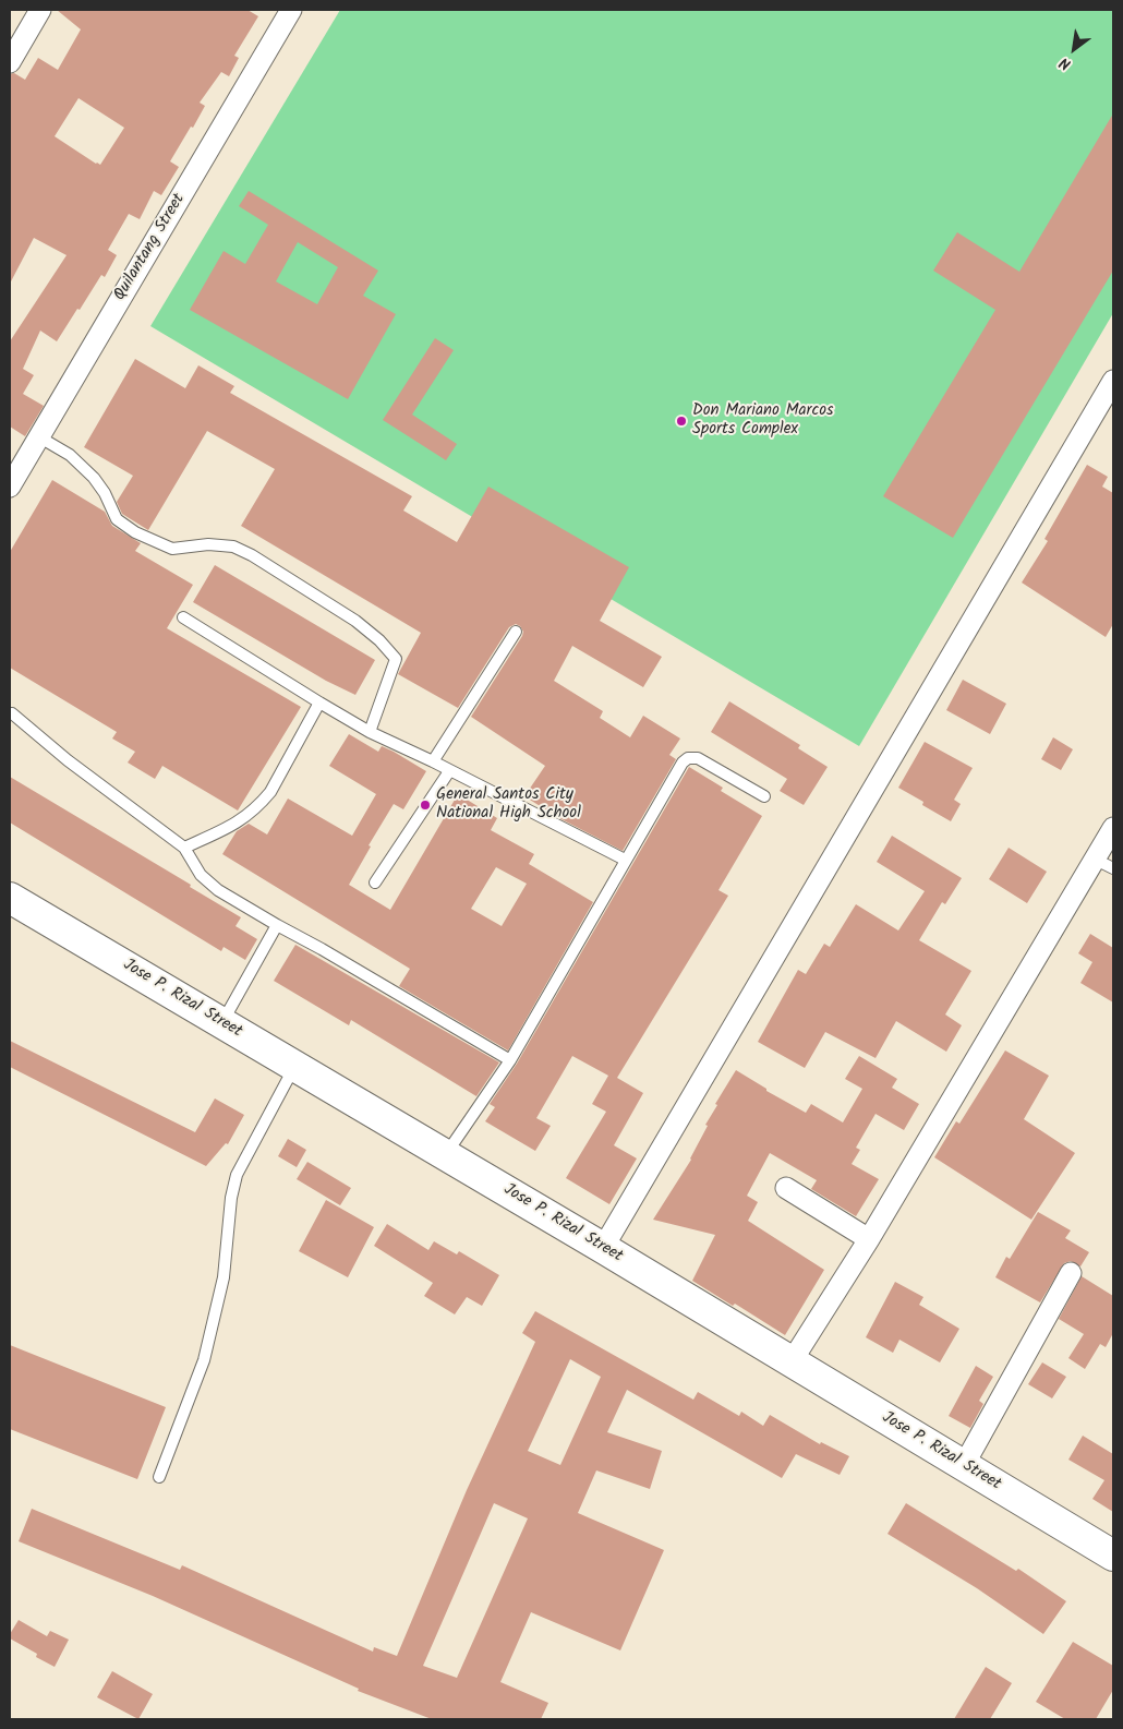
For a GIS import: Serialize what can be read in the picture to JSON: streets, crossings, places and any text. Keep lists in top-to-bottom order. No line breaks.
{"streets":{"street":["Quilantang Street","Jose P. Rizal Street"]},"places":["Don Mariano Marcos Sports Complex","General Santos City National High School"],"north":"bottom left"}
